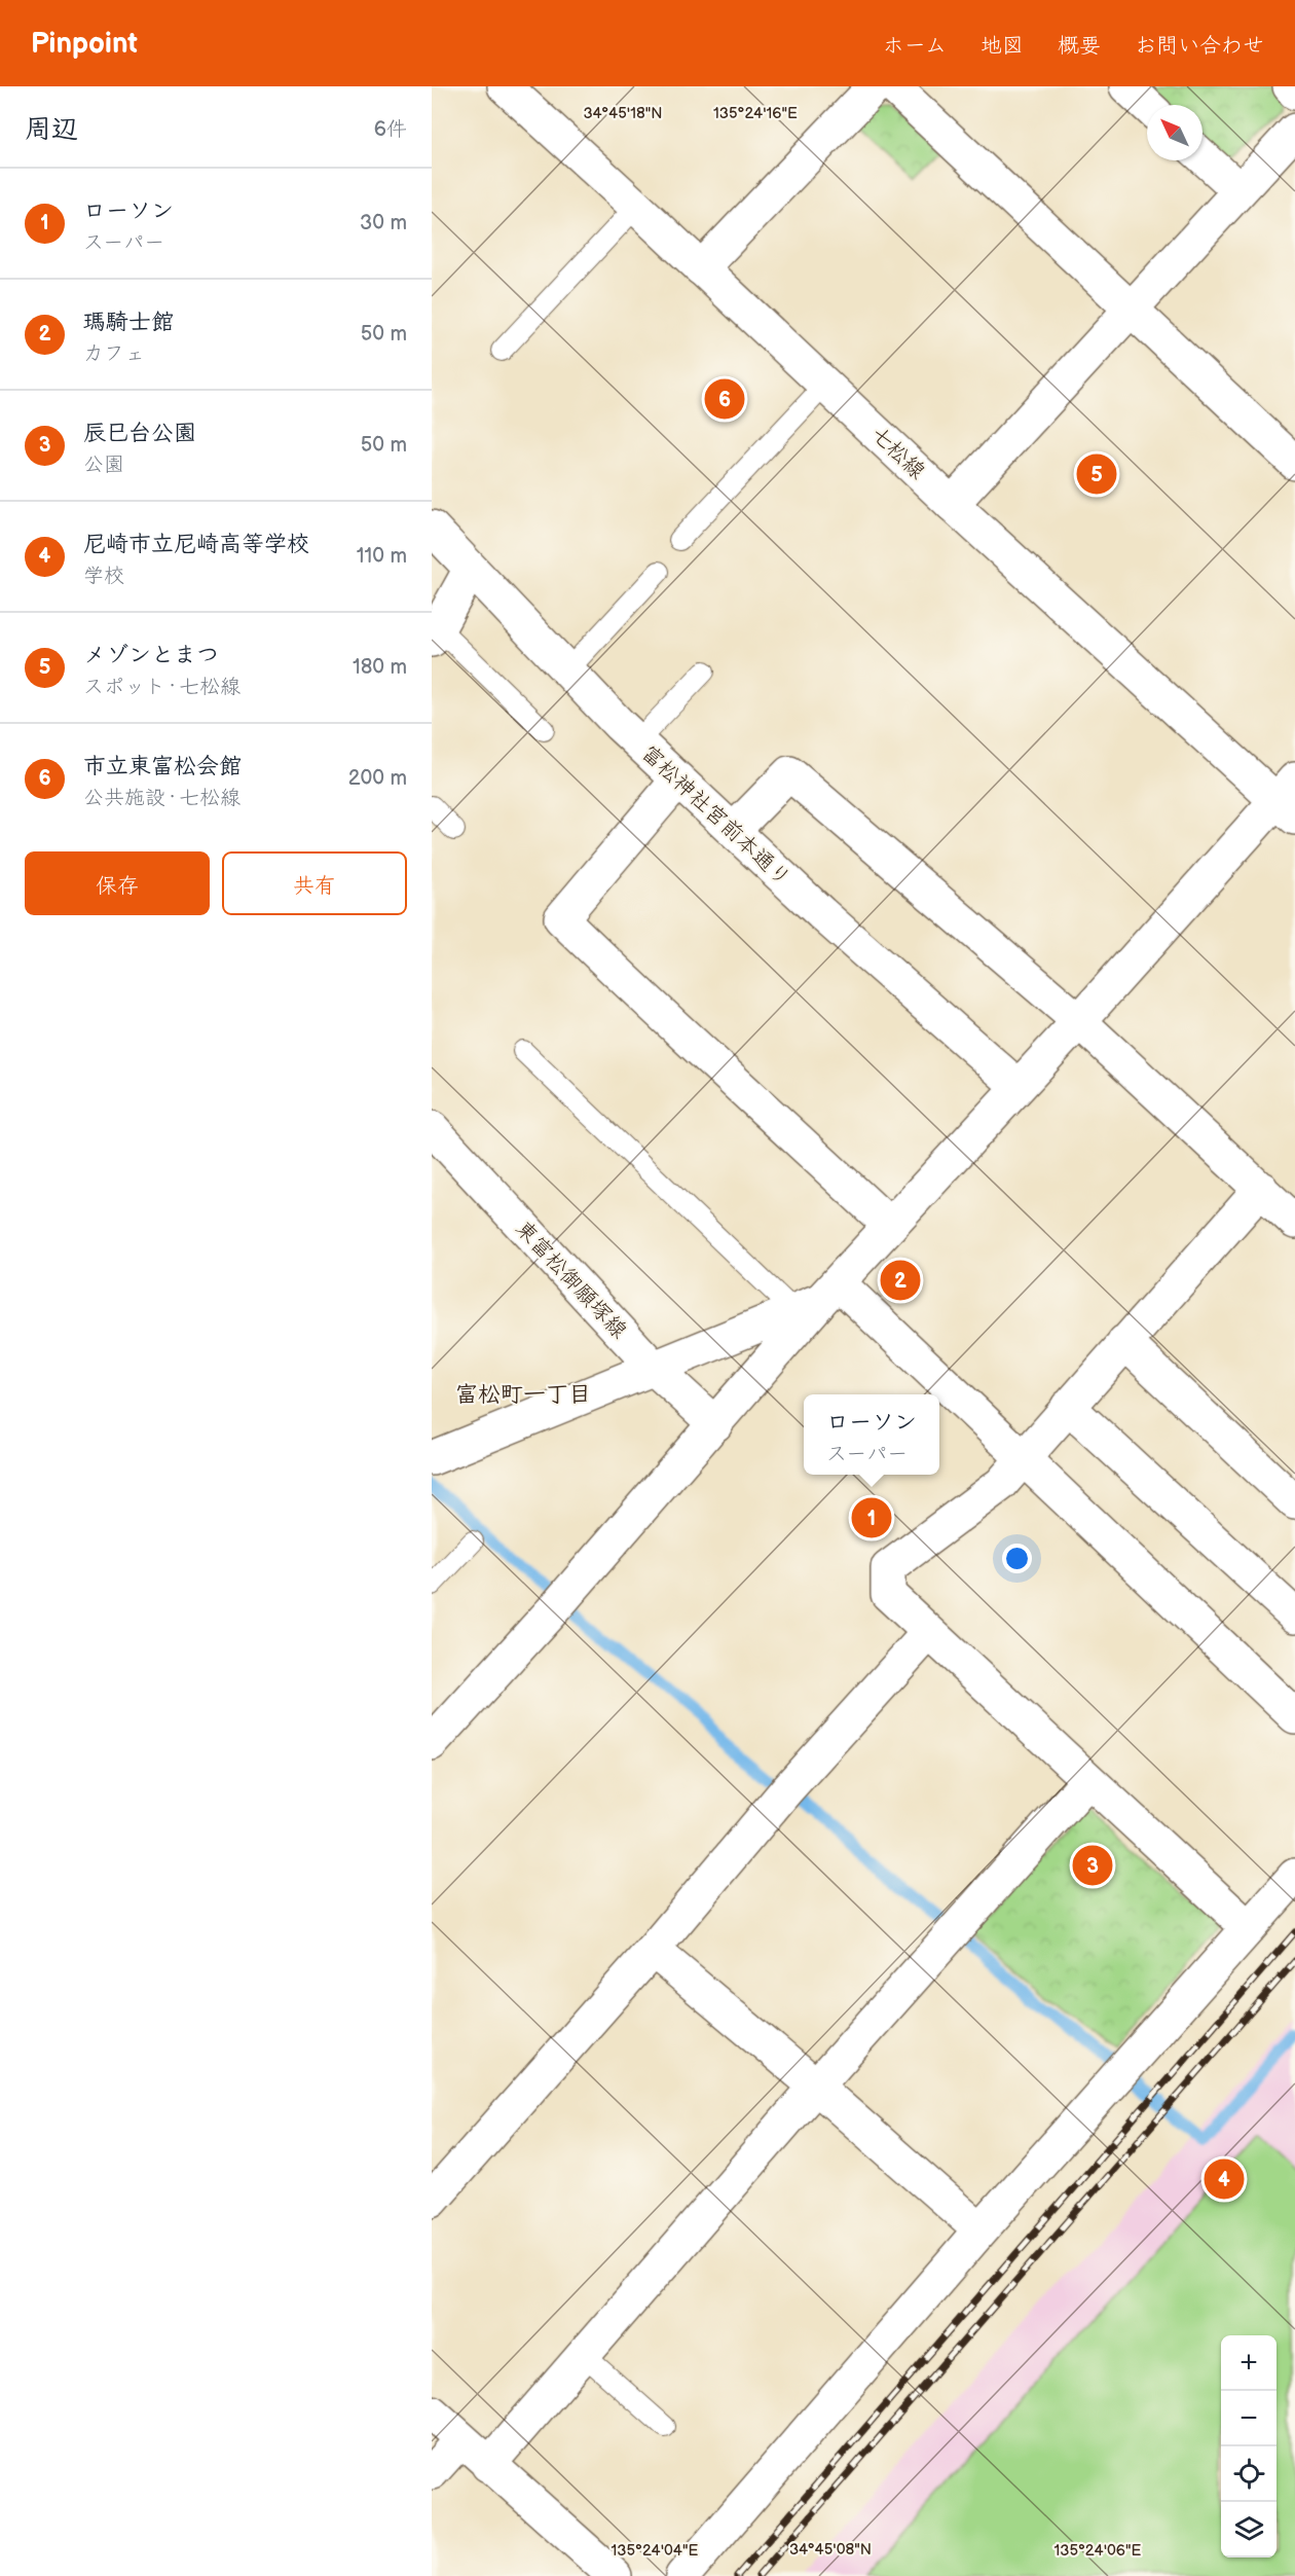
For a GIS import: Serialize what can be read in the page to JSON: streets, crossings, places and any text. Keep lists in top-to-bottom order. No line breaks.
{"streets":{"street":["七松線","富松神社宮前本通り","東富松御願塚線"]},"districts":["富松町一丁目"],"north":"top left","page":{"header":"Pinpoint","nav":["ホーム","地図","概要","お問い合わせ"],"heading":["周辺","6件"],"list":[{"mark":"1","name":"ローソン","note":"スーパー","value":"30 m"},{"mark":"2","name":"瑪騎士館","note":"カフェ","value":"50 m"},{"mark":"3","name":"辰巳台公園","note":"公園","value":"50 m"},{"mark":"4","name":"尼崎市立尼崎高等学校","note":"学校","value":"110 m"},{"mark":"5","name":"メゾンとまつ","note":"スポット · 七松線","value":"180 m"},{"mark":"6","name":"市立東富松会館","note":"公共施設 · 七松線","value":"200 m"}],"pins":["6","5","2","1","3","4"],"buttons":["保存","共有"],"popup":["ローソン","スーパー"],"map_buttons":["+","−"]},"coordinates":["135°24'16\"E","34°45'18\"N","34°45'08\"N","135°24'04\"E","135°24'06\"E"]}
